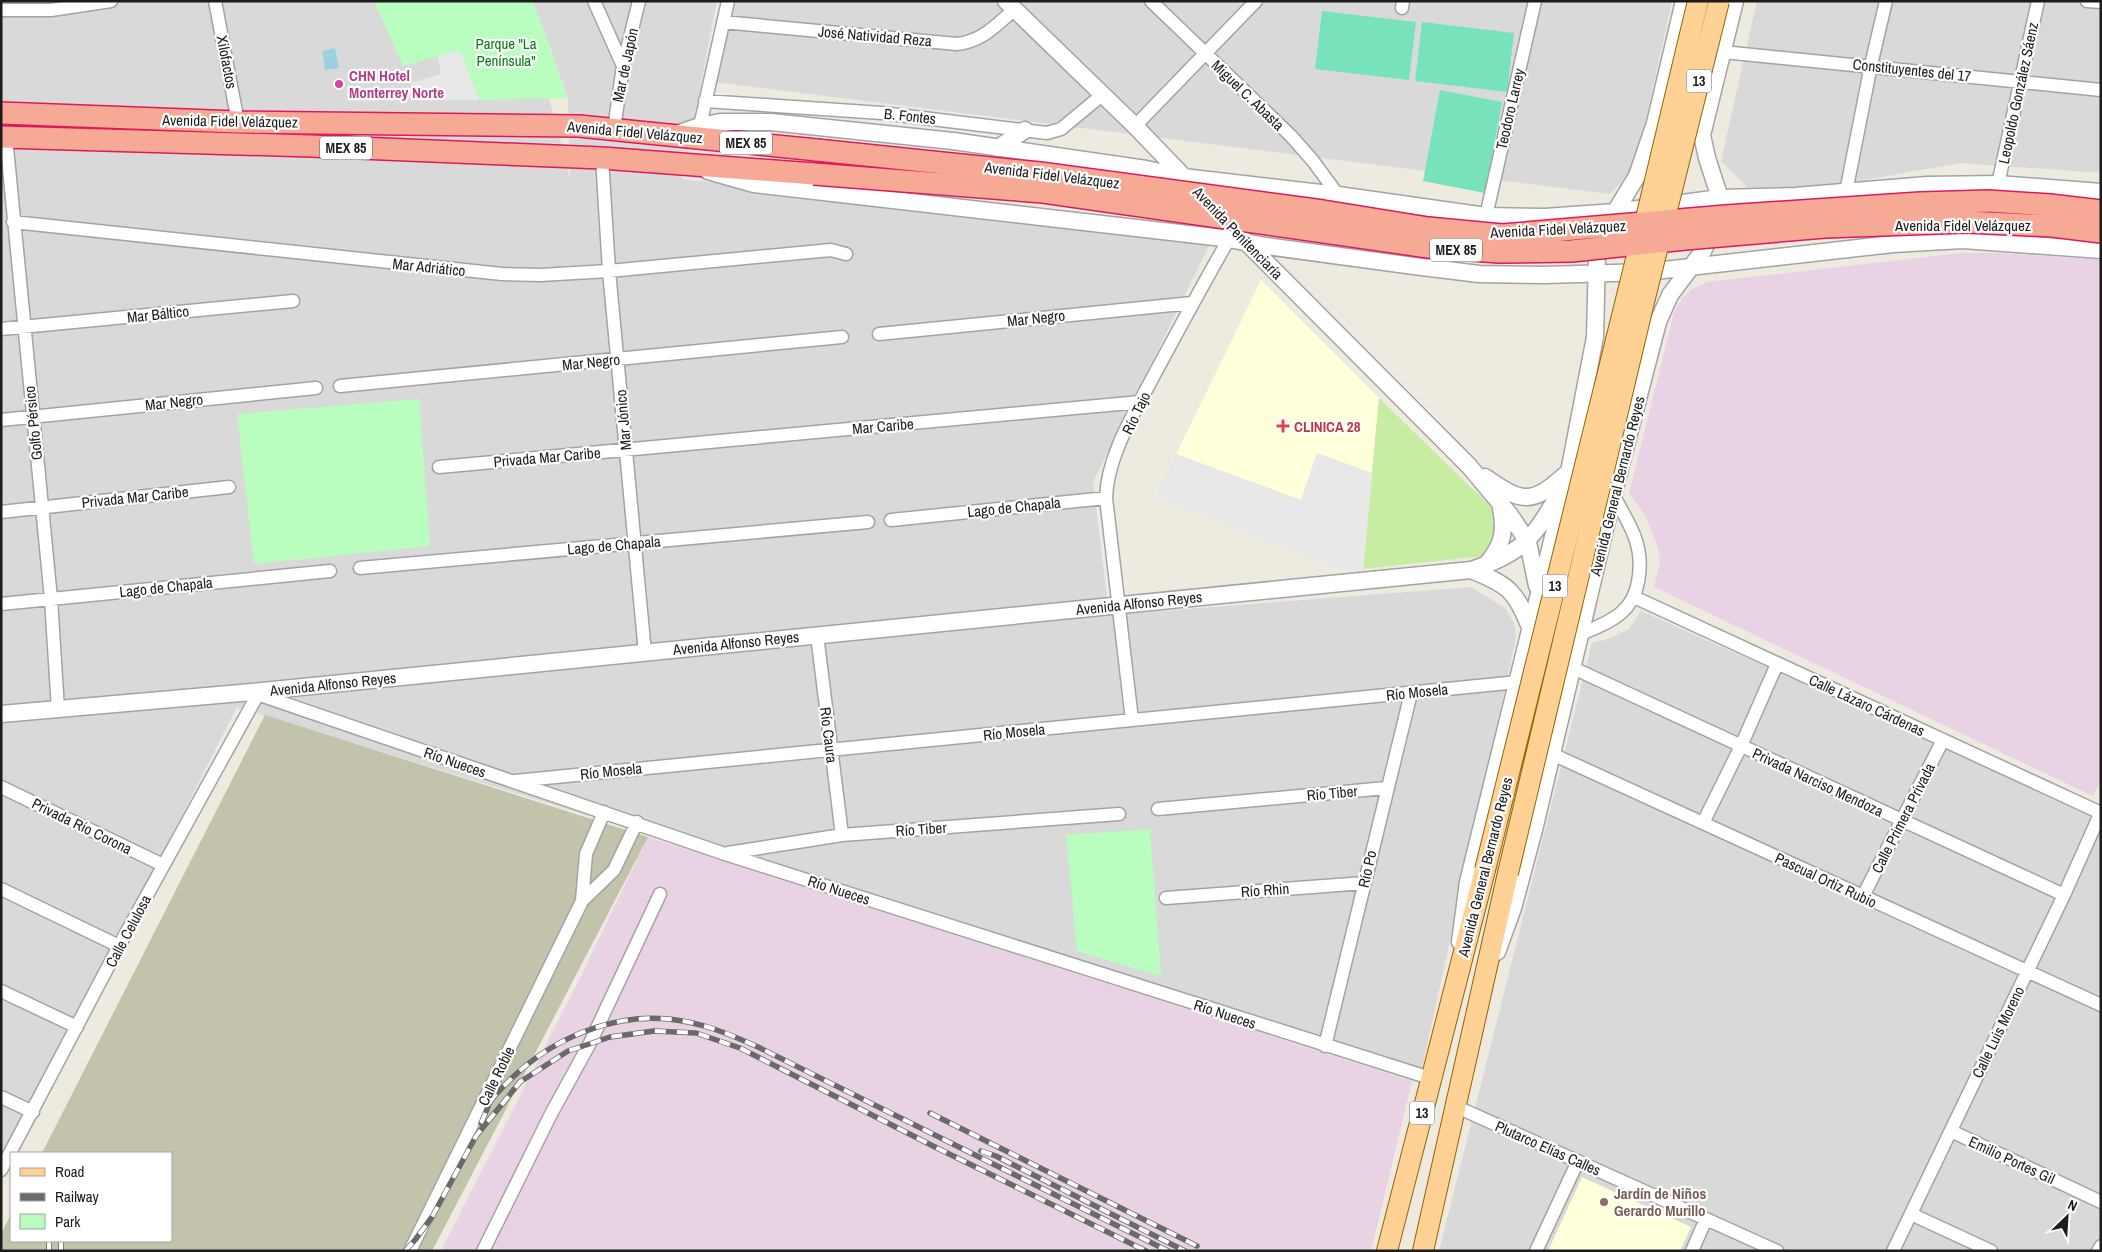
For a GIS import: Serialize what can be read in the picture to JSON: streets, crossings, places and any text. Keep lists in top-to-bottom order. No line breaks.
{"streets":{"highway":["Avenida Fidel Velázquez","MEX 85"],"main road":["13","Avenida General Bernardo Reyes"],"street":["José Natividad Reza","Xilofactos","Mar de Japón","Constituyentes del 17","Leopoldo González Sáenz","Miguel C. Abasta","Teodoro Larrey","B. Fontes","Avenida Penitenciaría","Mar Adriático","Mar Báltico","Mar Negro","Río Tajo","Mar Jónico","Golfo Pérsico","Mar Caribe","Privada Mar Caribe","Lago de Chapala","Avenida Alfonso Reyes","Río Mosela","Calle Lázaro Cárdenas","Río Caura","Río Nueces","Privada Narciso Mendoza","Río Tiber","Calle Primera Privada","Privada Río Corona","Río Po","Pascual Ortiz Rubio","Río Rhin","Calle Celulosa","Calle Luis Moreno","Calle Roble","Plutarco Elías Calles","Emilio Portes Gil"]},"crossings":[["José Natividad Reza","Avenida Penitenciaría"],["Xilofactos","Avenida Fidel Velázquez"],["Mar de Japón","Avenida Fidel Velázquez"],["Constituyentes del 17","Leopoldo González Sáenz"],["Constituyentes del 17","Avenida General Bernardo Reyes"],["B. Fontes","Avenida Penitenciaría"],["Avenida Fidel Velázquez","Mar Jónico"],["Avenida Fidel Velázquez","Golfo Pérsico"],["Avenida Penitenciaría","Avenida General Bernardo Reyes"],["Avenida Penitenciaría","Avenida Alfonso Reyes"],["Mar Adriático","Mar Jónico"],["Mar Adriático","Golfo Pérsico"],["Mar Báltico","Golfo Pérsico"],["Mar Negro","Río Tajo"],["Mar Negro","Mar Jónico"],["Mar Negro","Golfo Pérsico"],["Río Tajo","Mar Caribe"],["Río Tajo","Lago de Chapala"],["Río Tajo","Avenida Alfonso Reyes"],["Río Tajo","Río Mosela"],["Mar Jónico","Mar Caribe"],["Mar Jónico","Privada Mar Caribe"],["Mar Jónico","Lago de Chapala"],["Mar Jónico","Avenida Alfonso Reyes"],["Golfo Pérsico","Privada Mar Caribe"],["Golfo Pérsico","Lago de Chapala"],["Golfo Pérsico","Avenida Alfonso Reyes"],["Mar Caribe","Privada Mar Caribe"],["Avenida General Bernardo Reyes","Avenida Alfonso Reyes"],["Avenida General Bernardo Reyes","Río Mosela"],["Avenida General Bernardo Reyes","Río Nueces"],["Avenida General Bernardo Reyes","Privada Narciso Mendoza"],["Avenida General Bernardo Reyes","Pascual Ortiz Rubio"],["Avenida General Bernardo Reyes","Plutarco Elías Calles"],["Avenida Alfonso Reyes","Río Caura"],["Avenida Alfonso Reyes","Río Nueces"],["Avenida Alfonso Reyes","Calle Celulosa"],["Río Mosela","Río Caura"],["Río Mosela","Río Nueces"],["Río Mosela","Río Po"],["Calle Lázaro Cárdenas","Calle Primera Privada"],["Calle Lázaro Cárdenas","Calle Luis Moreno"],["Río Caura","Río Tiber"],["Río Nueces","Río Tiber"],["Río Nueces","Río Po"],["Río Nueces","Calle Celulosa"],["Río Nueces","Calle Roble"],["Privada Narciso Mendoza","Calle Primera Privada"],["Privada Narciso Mendoza","Calle Luis Moreno"],["Río Tiber","Río Po"],["Calle Primera Privada","Pascual Ortiz Rubio"],["Privada Río Corona","Calle Celulosa"],["Río Po","Río Rhin"],["Pascual Ortiz Rubio","Calle Luis Moreno"],["Calle Luis Moreno","Emilio Portes Gil"]],"parks":["Parque \"La Península\""],"places":{"other":["CHN Hotel Monterrey Norte","Jardín de Niños Gerardo Murillo"],"health":["CLINICA 28"]},"legend":["Road","Railway","Park"],"north":"top right"}
